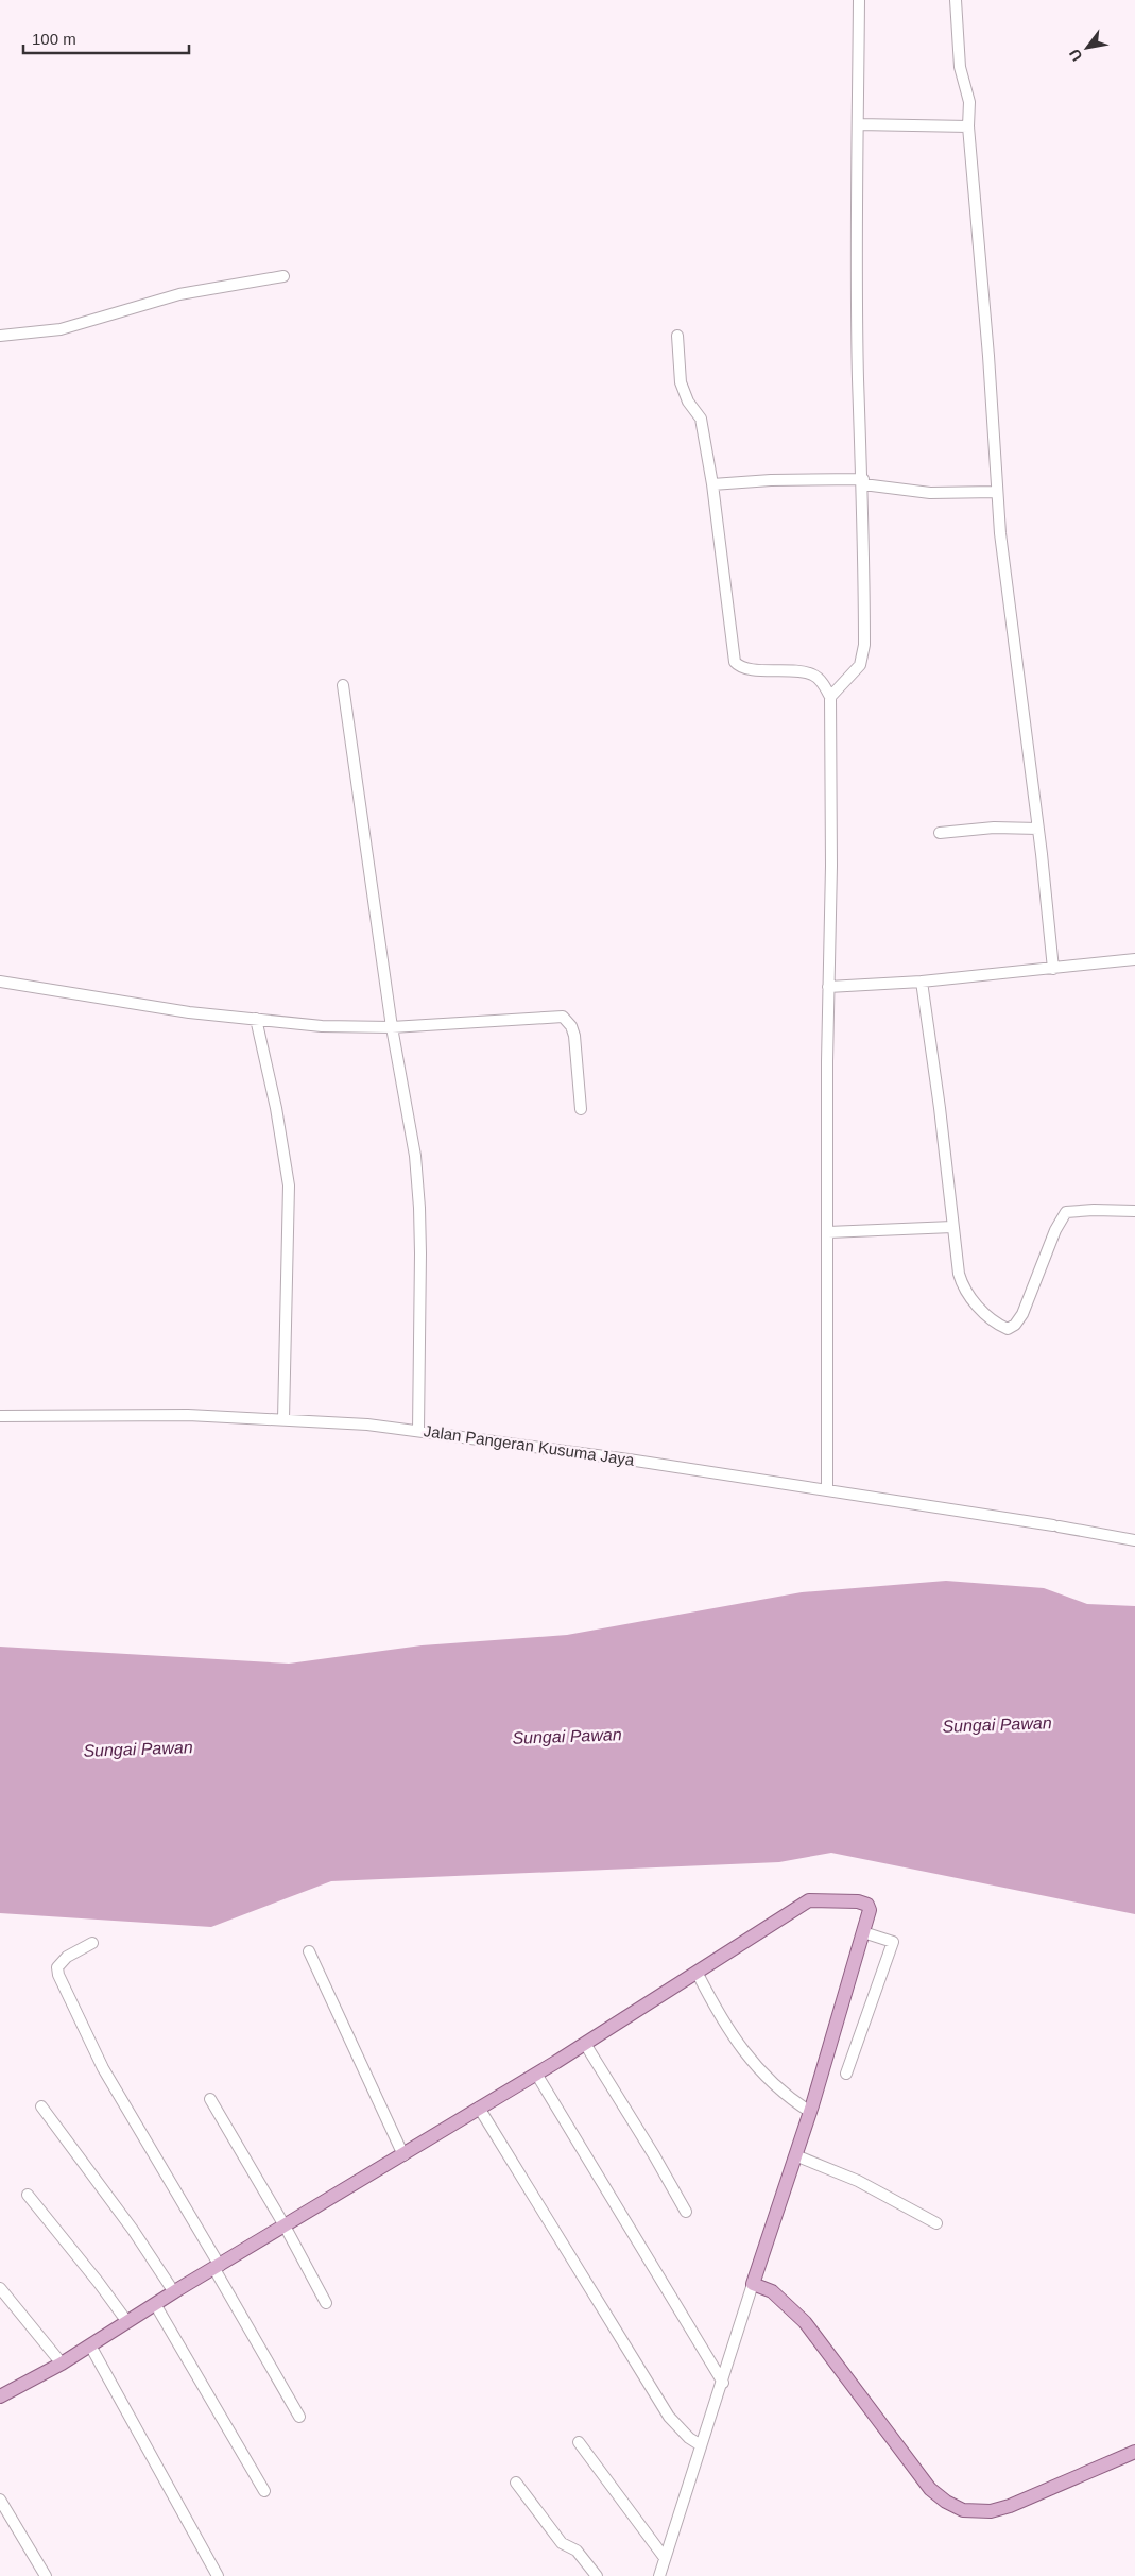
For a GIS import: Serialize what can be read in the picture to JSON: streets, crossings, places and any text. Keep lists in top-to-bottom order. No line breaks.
{"streets":{"street":["Jalan Pangeran Kusuma Jaya"]},"water":["Sungai Pawan"],"scale_bar":"100 m","north":"bottom left"}
